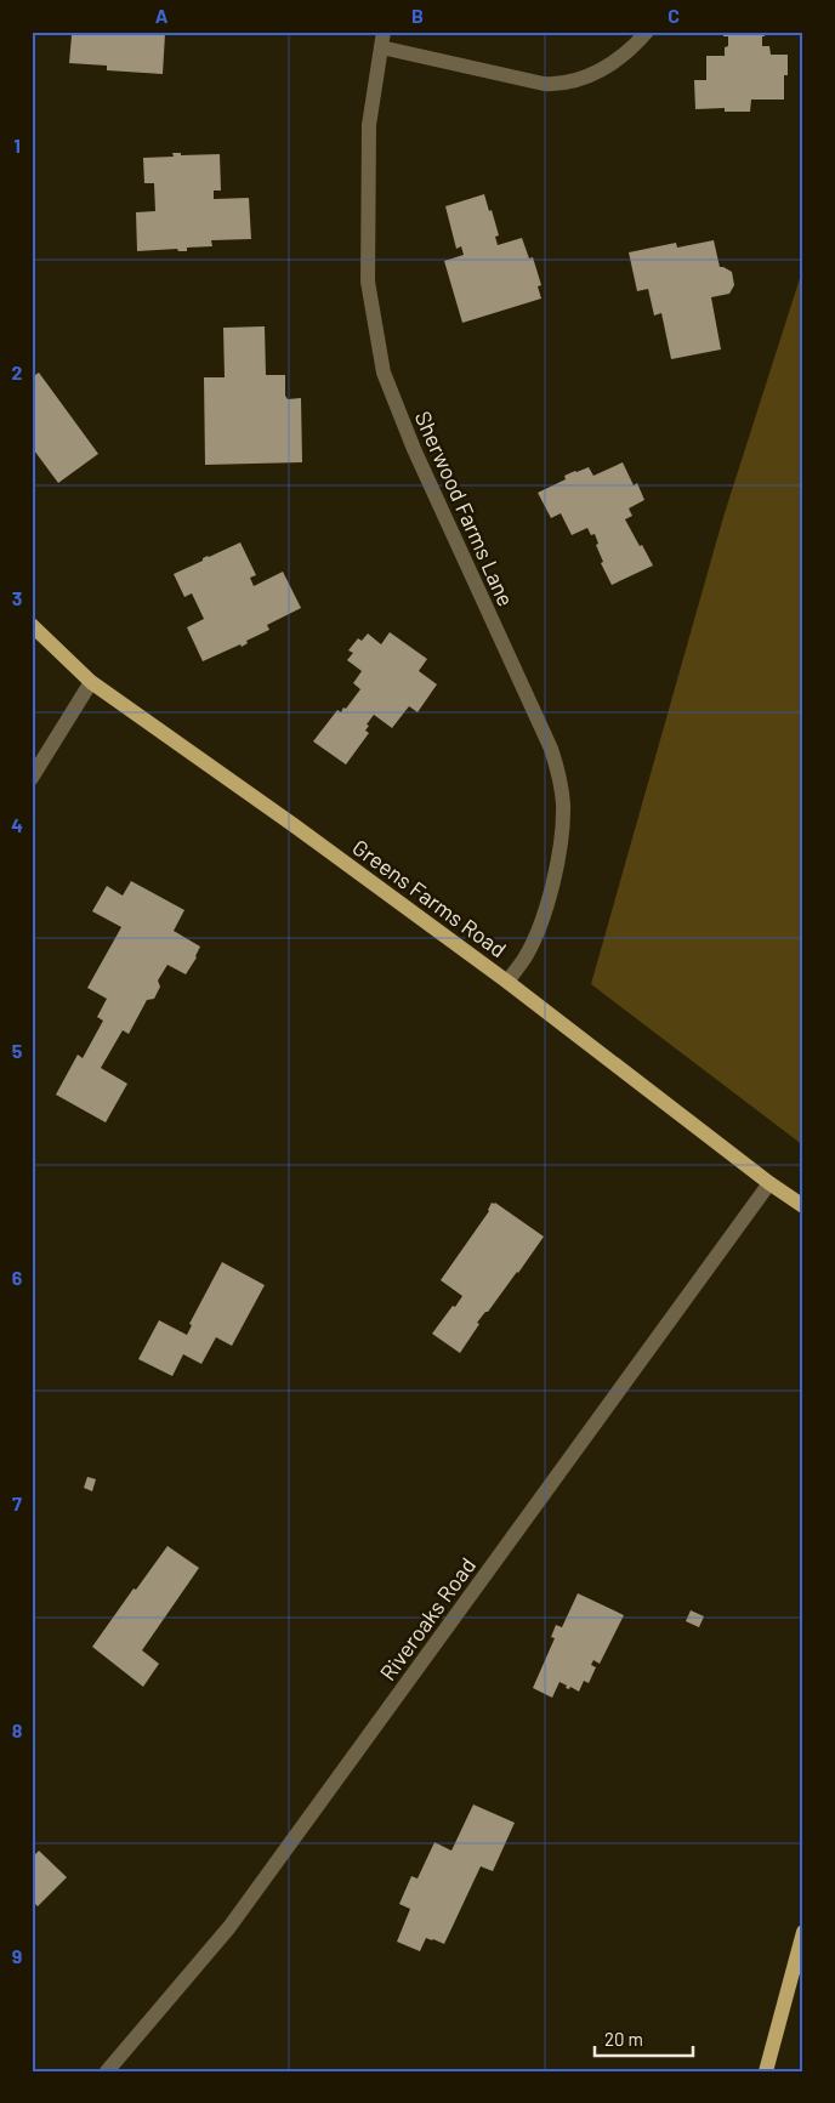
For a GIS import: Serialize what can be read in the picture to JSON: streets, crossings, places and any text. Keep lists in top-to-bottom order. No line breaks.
{"streets":{"main road":["Greens Farms Road"],"street":["Sherwood Farms Lane","Riveroaks Road"]},"crossings":[["Sherwood Farms Lane","Greens Farms Road"],["Greens Farms Road","Riveroaks Road"]],"scale_bar":"20 m","grid":{"columns":["A","B","C"],"rows":["1","2","3","4","5","6","7","8","9"]}}
